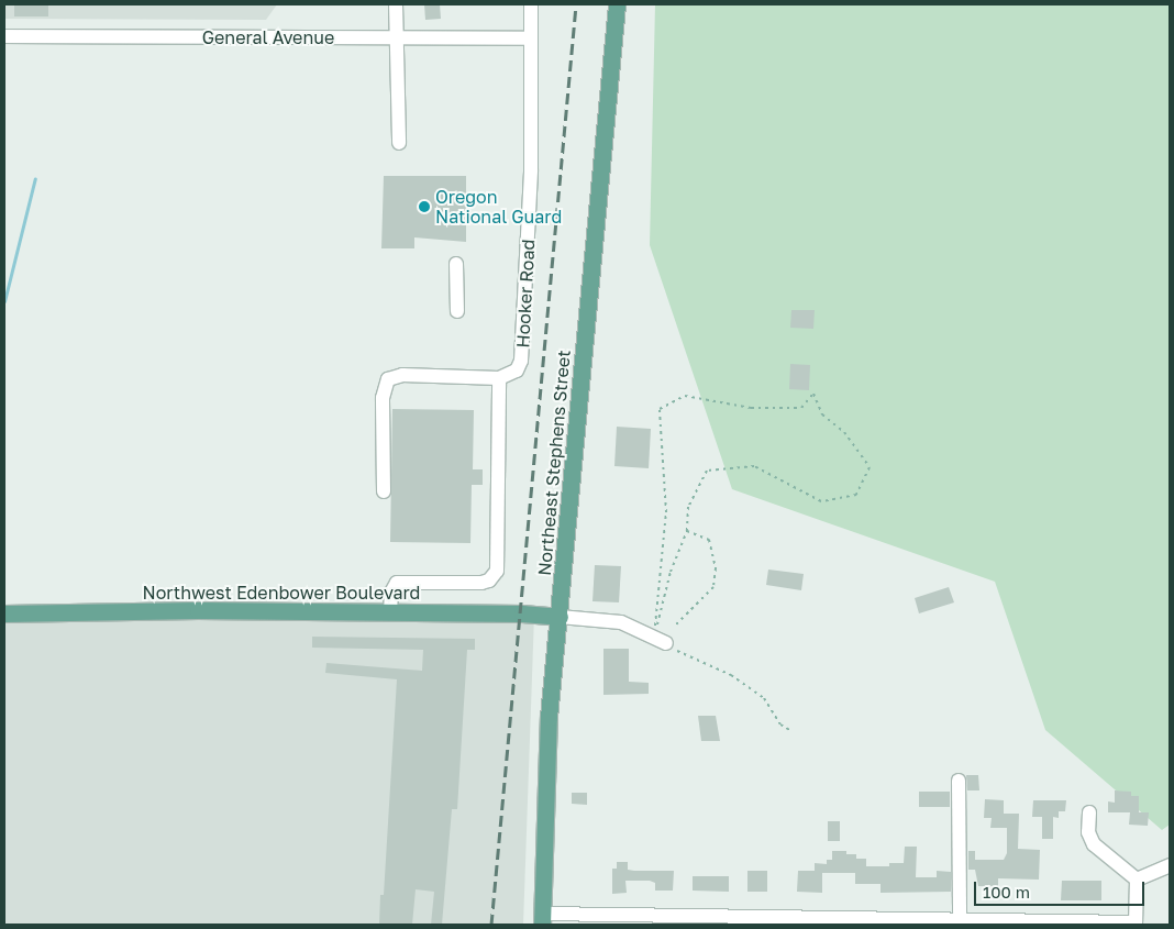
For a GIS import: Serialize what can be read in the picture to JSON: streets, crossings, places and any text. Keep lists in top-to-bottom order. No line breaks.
{"streets":{"main road":["Northeast Stephens Street","Northwest Edenbower Boulevard"],"street":["General Avenue","Hooker Road"]},"crossings":[["General Avenue","Hooker Road"],["Northeast Stephens Street","Northwest Edenbower Boulevard"]],"places":["Oregon National Guard"],"scale_bar":"100 m"}
